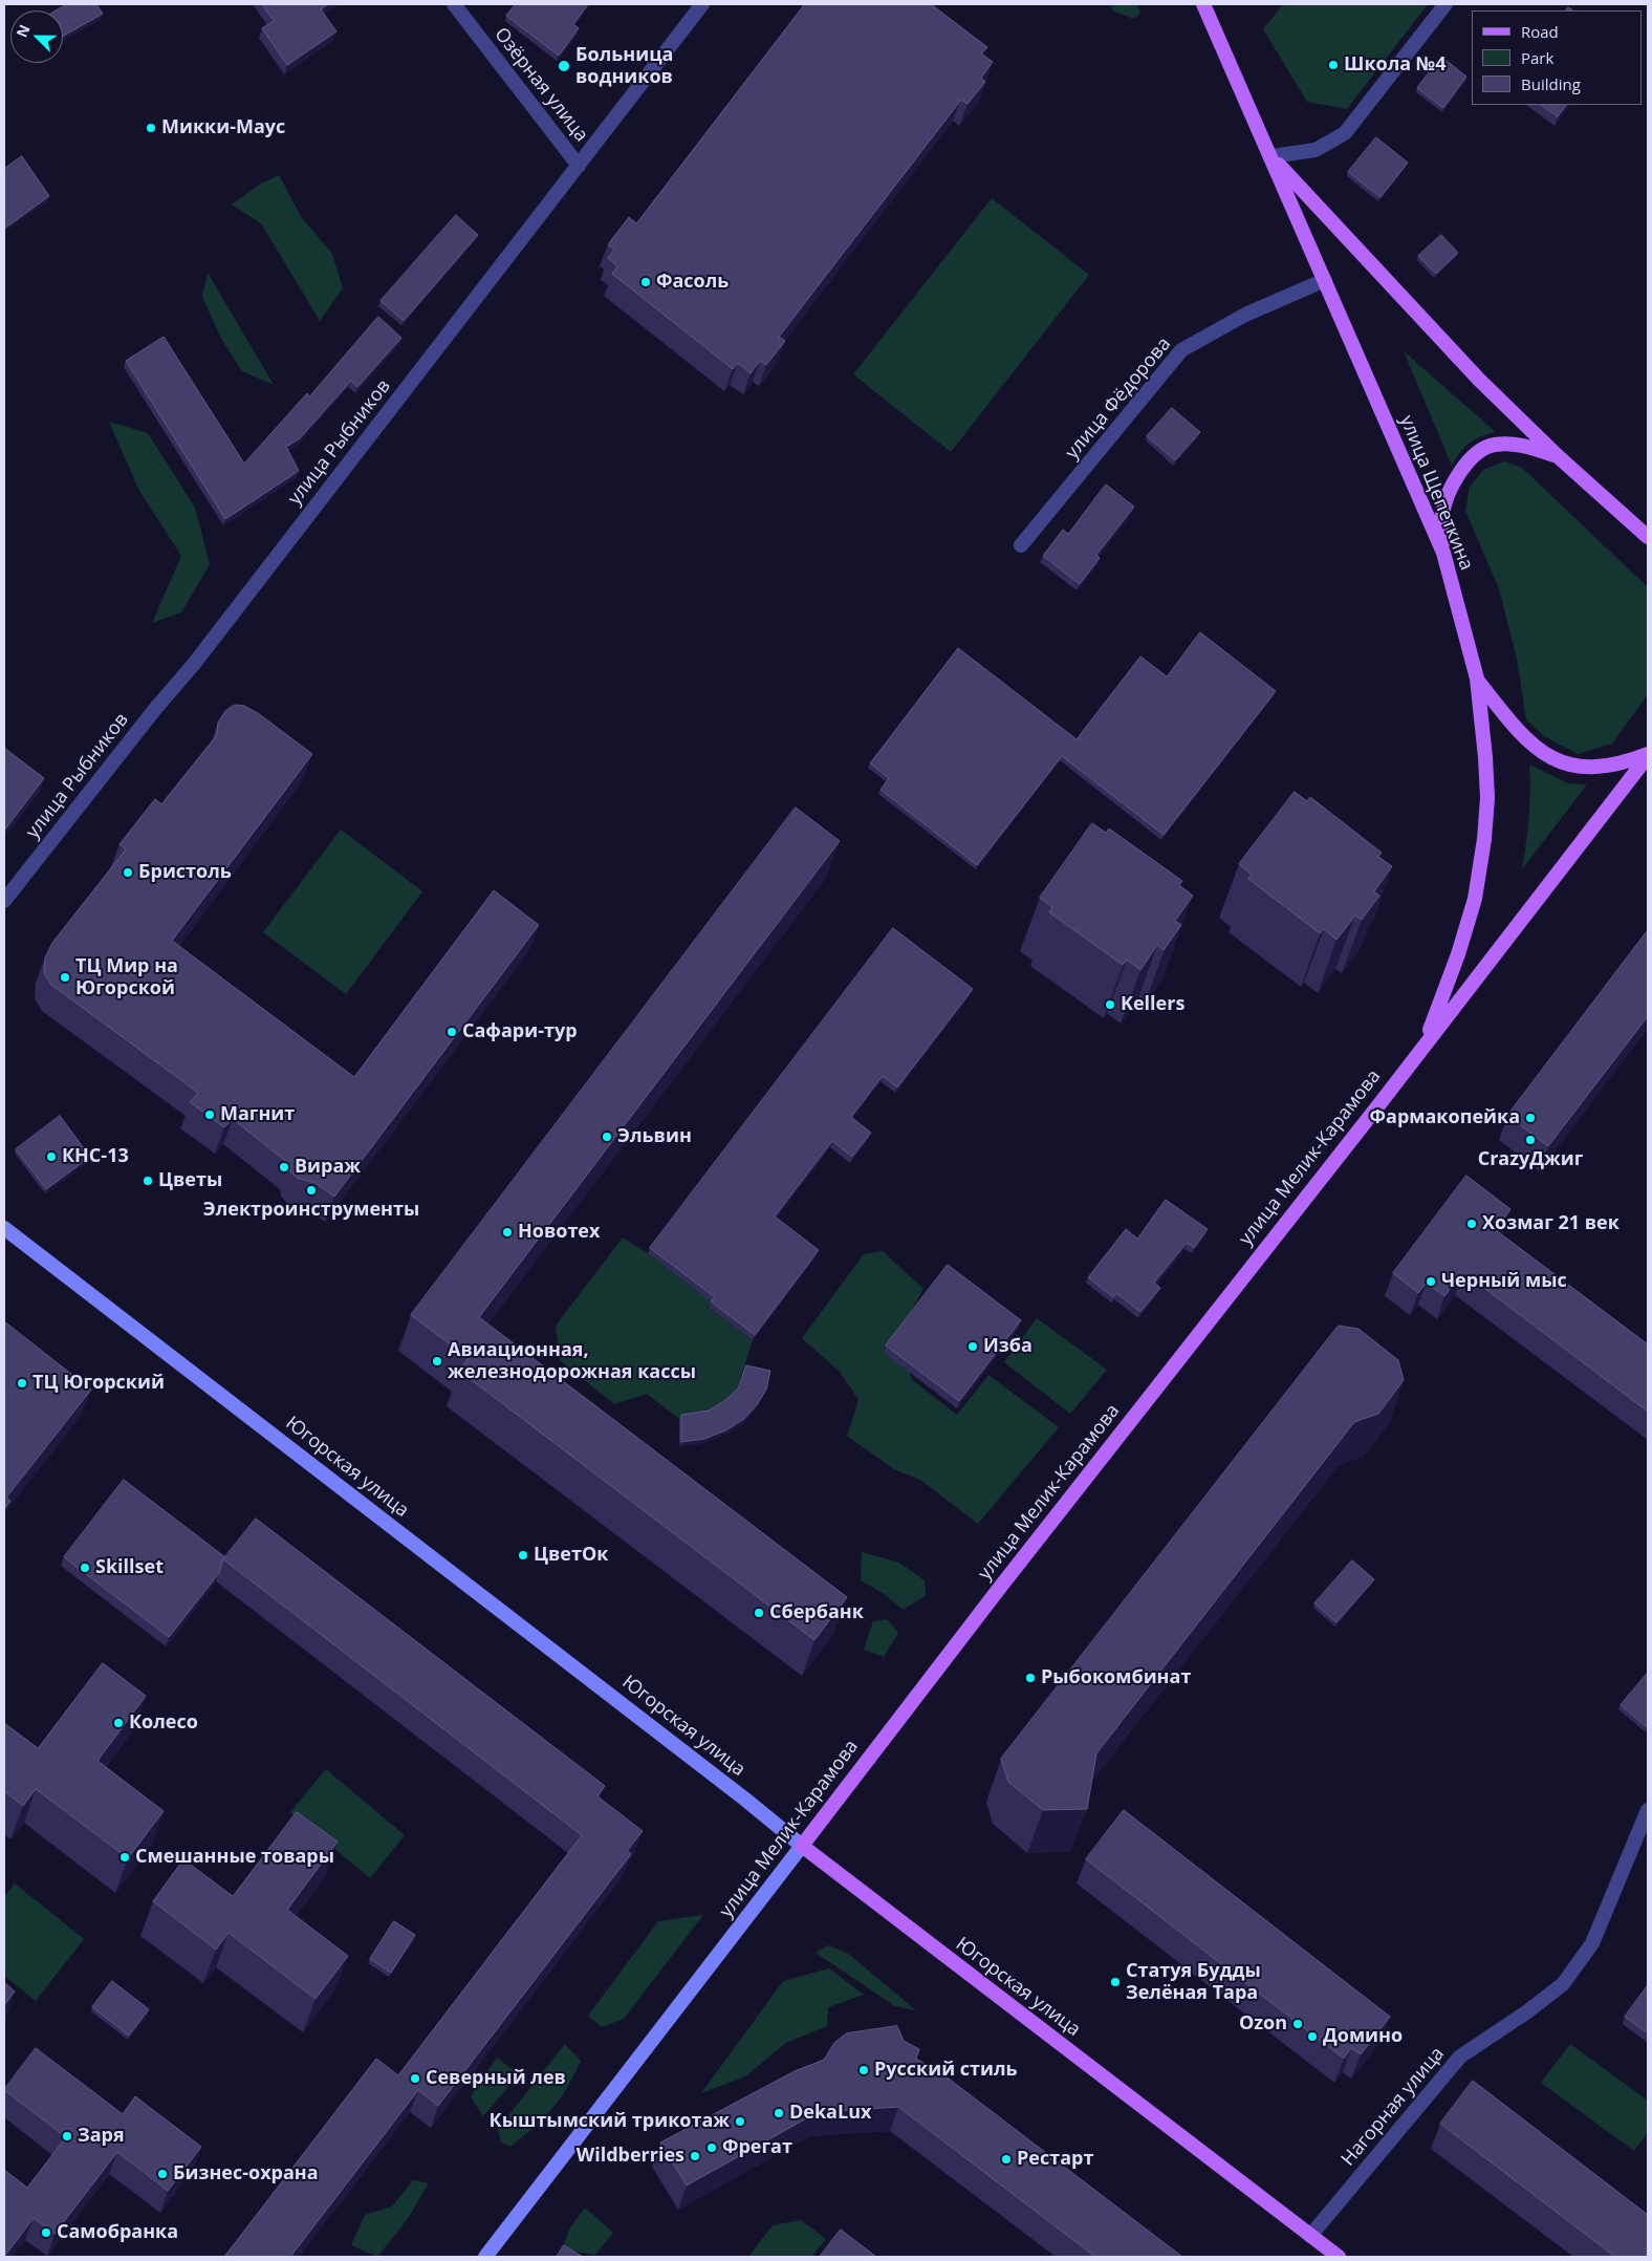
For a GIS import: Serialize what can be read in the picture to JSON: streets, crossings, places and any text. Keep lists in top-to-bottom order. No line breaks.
{"streets":{"main road":["улица Щепеткина","улица Мелик-Карамова","Югорская улица"],"street":["Озёрная улица","улица Фёдорова","улица Рыбников","Нагорная улица"]},"crossings":[["Озёрная улица","улица Рыбников"],["улица Фёдорова","улица Щепеткина"],["улица Щепеткина","улица Мелик-Карамова"],["улица Мелик-Карамова","Югорская улица"],["Югорская улица","Нагорная улица"]],"places":["Школа №4","Больница водников","Микки-Маус","Фасоль","Бристоль","ТЦ Мир на Югорской","Kellers","Сафари-тур","Магнит","Фармакопейка","Эльвин","CrazyДжиг","КНС-13","Вираж","Цветы","Электроинструменты","Хозмаг 21 век","Новотех","Черный мыс","Изба","Авиационная, железнодорожная кассы","ТЦ Югорский","ЦветОк","Skillset","Сбербанк","Рыбокомбинат","Колесо","Смешанные товары","Статуя Будды Зелёная Тара","Ozon","Домино","Русский стиль","Северный лев","DekaLux","Кыштымский трикотаж","Заря","Фрегат","Wildberries","Рестарт","Бизнес-охрана","Самобранка"],"legend":["Road","Park","Building"],"north":"top left"}
